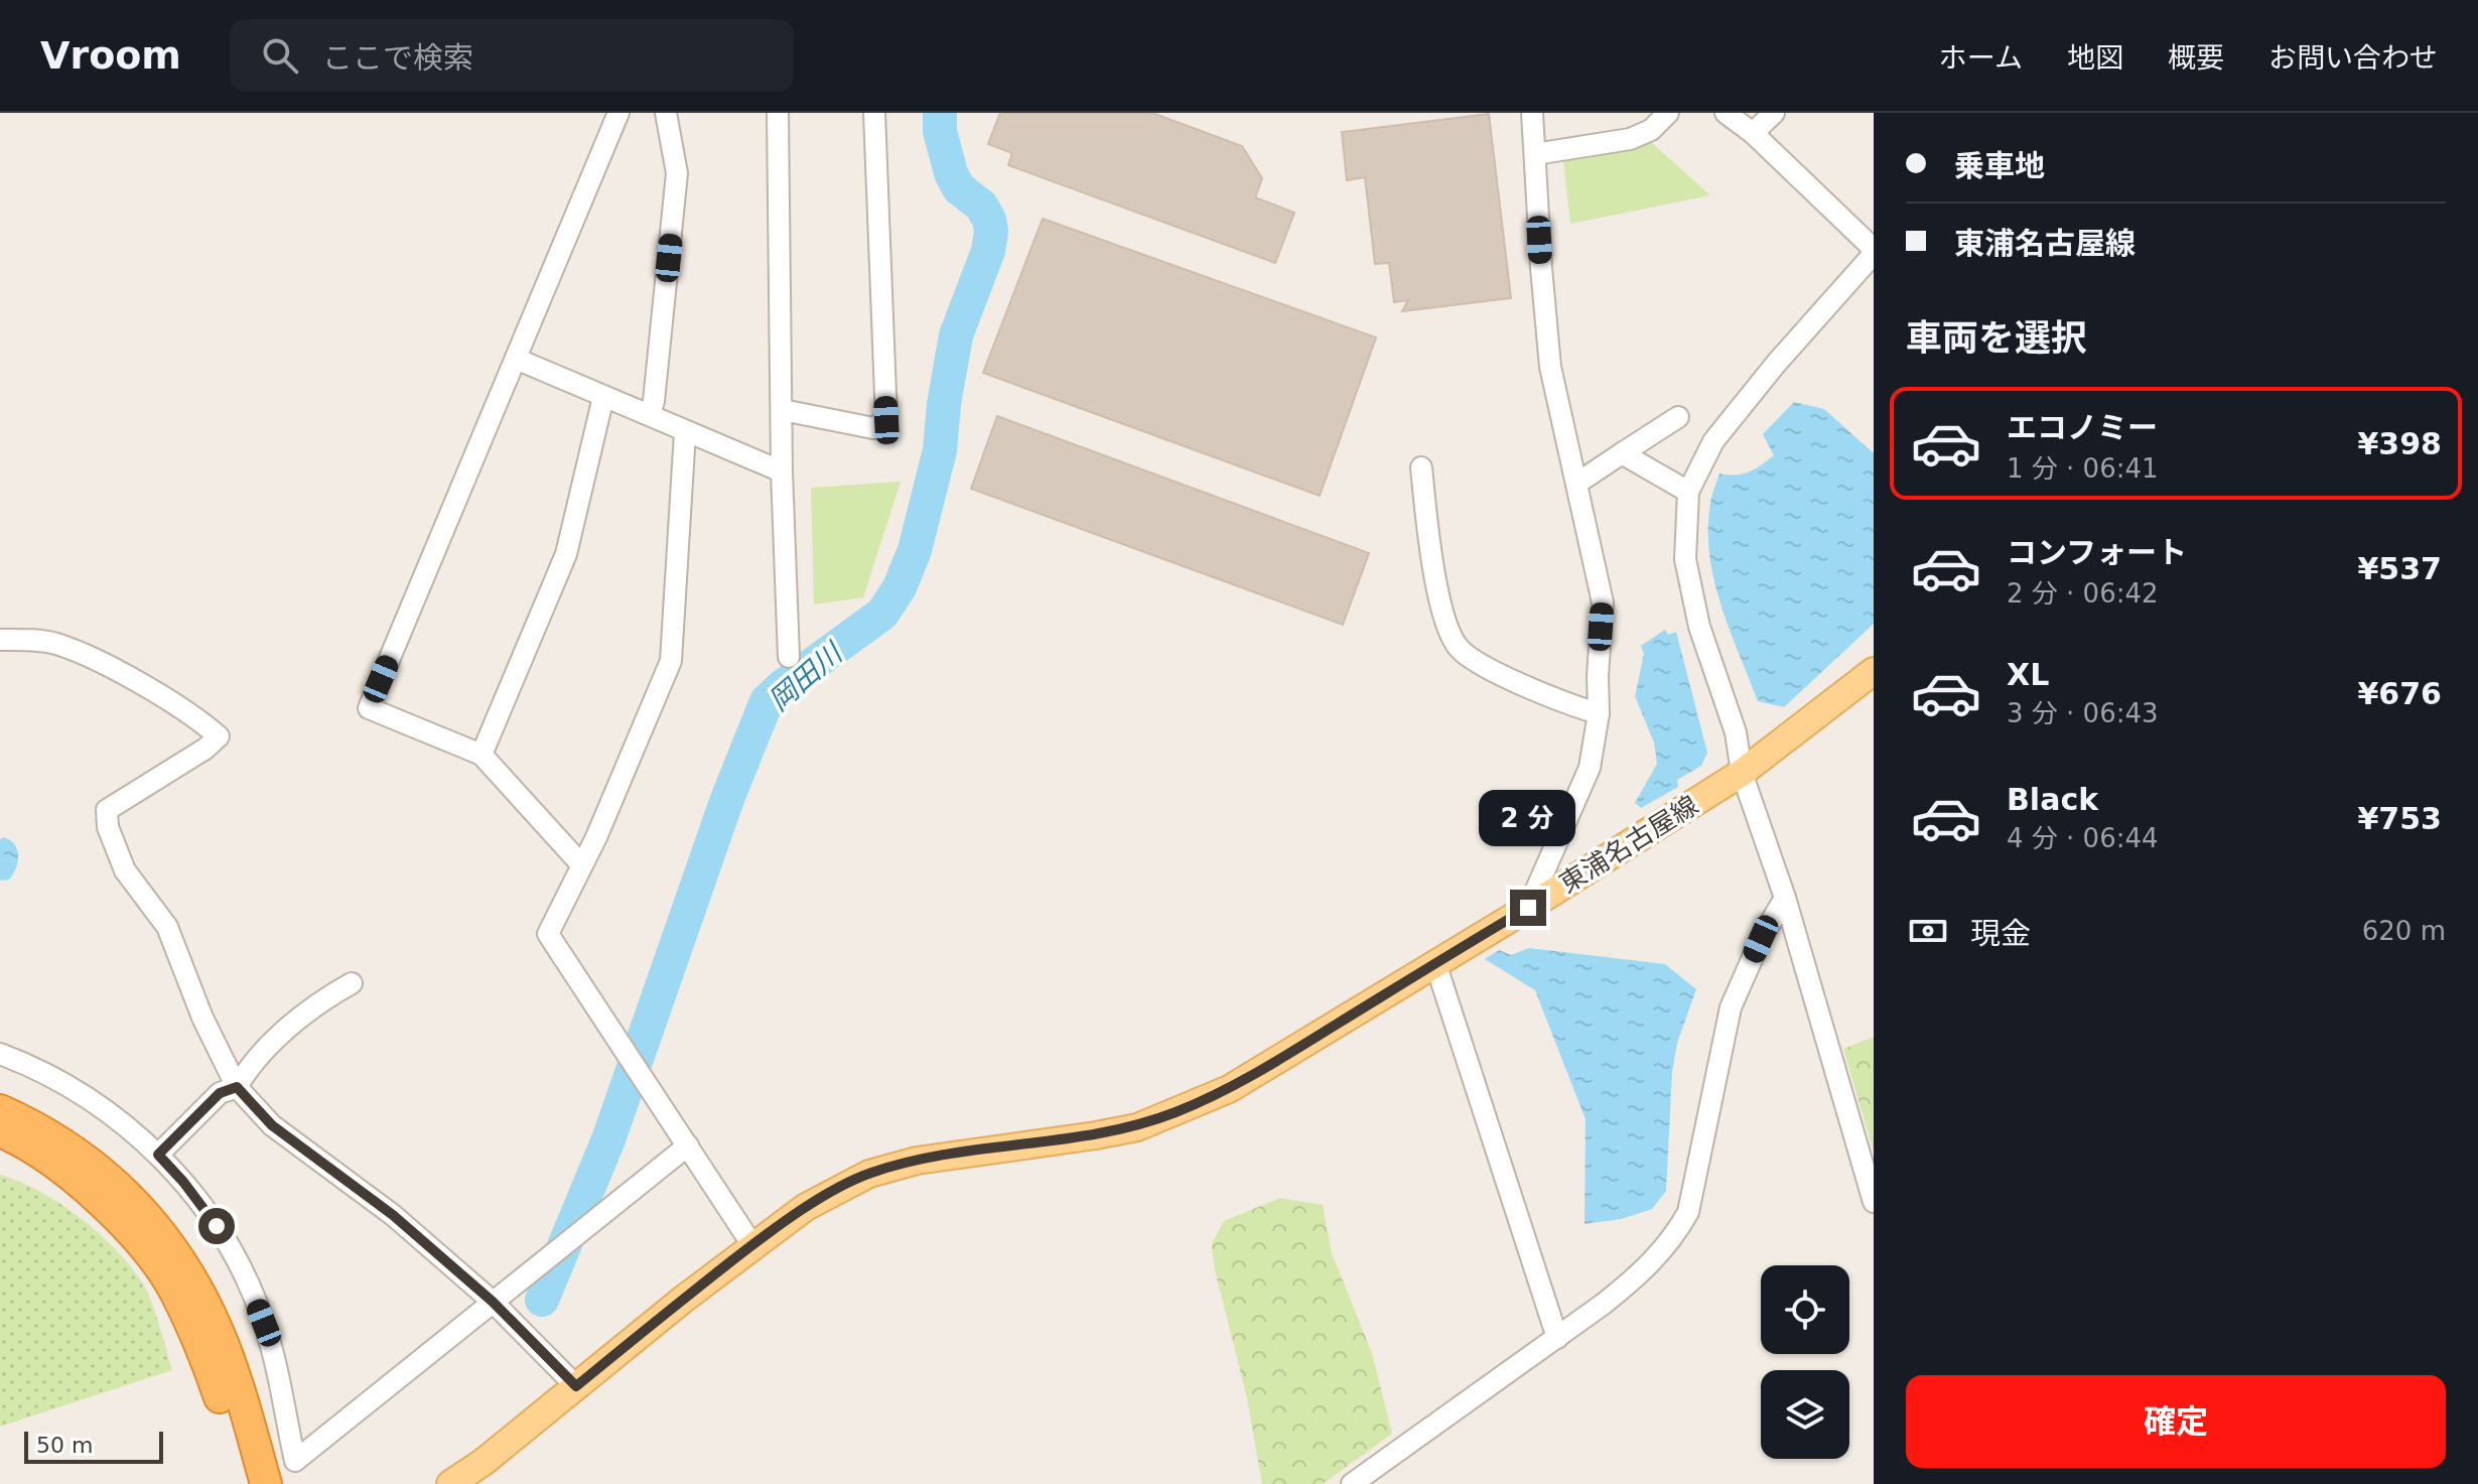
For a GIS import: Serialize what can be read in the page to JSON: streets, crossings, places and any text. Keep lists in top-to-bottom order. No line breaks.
{"streets":{"main road":["東浦名古屋線"]},"water":["岡田川"],"scale_bar":"50 m","page":{"header":"Vroom","search":"ここで検索","nav":["ホーム","地図","概要","お問い合わせ"],"banner":["乗車地","東浦名古屋線"],"heading":"車両を選択","list":[{"name":"エコノミー","note":"1 分 · 06:41","value":"¥398"},{"name":"コンフォート","note":"2 分 · 06:42","value":"¥537"},{"name":"XL","note":"3 分 · 06:43","value":"¥676"},{"name":"Black","note":"4 分 · 06:44","value":"¥753"}],"bubble":"2 分","pay":["現金","620 m"],"buttons":"確定","scale":"50 m"}}
